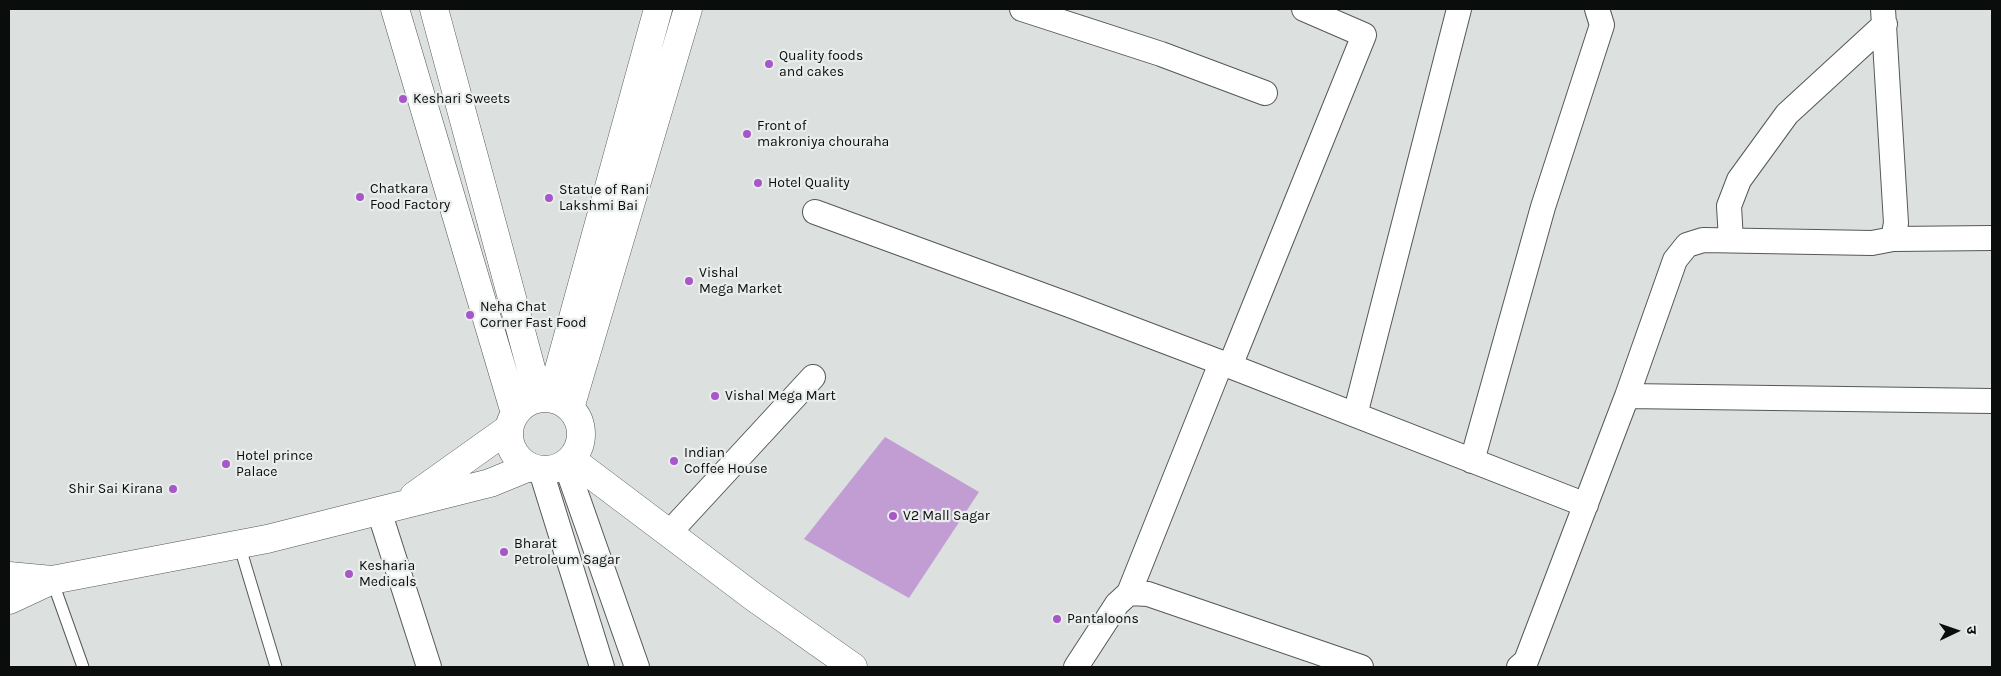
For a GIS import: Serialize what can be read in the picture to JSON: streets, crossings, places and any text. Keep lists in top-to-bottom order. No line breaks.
{"places":["Quality foods and cakes","Keshari Sweets","Front of makroniya chouraha","Hotel Quality","Chatkara Food Factory","Statue of Rani Lakshmi Bai","Vishal Mega Market","Neha Chat Corner Fast Food","Vishal Mega Mart","Indian Coffee House","Hotel prince Palace","Shir Sai Kirana","V2 Mall Sagar","Bharat Petroleum Sagar","Kesharia Medicals","Pantaloons"],"north":"right"}
